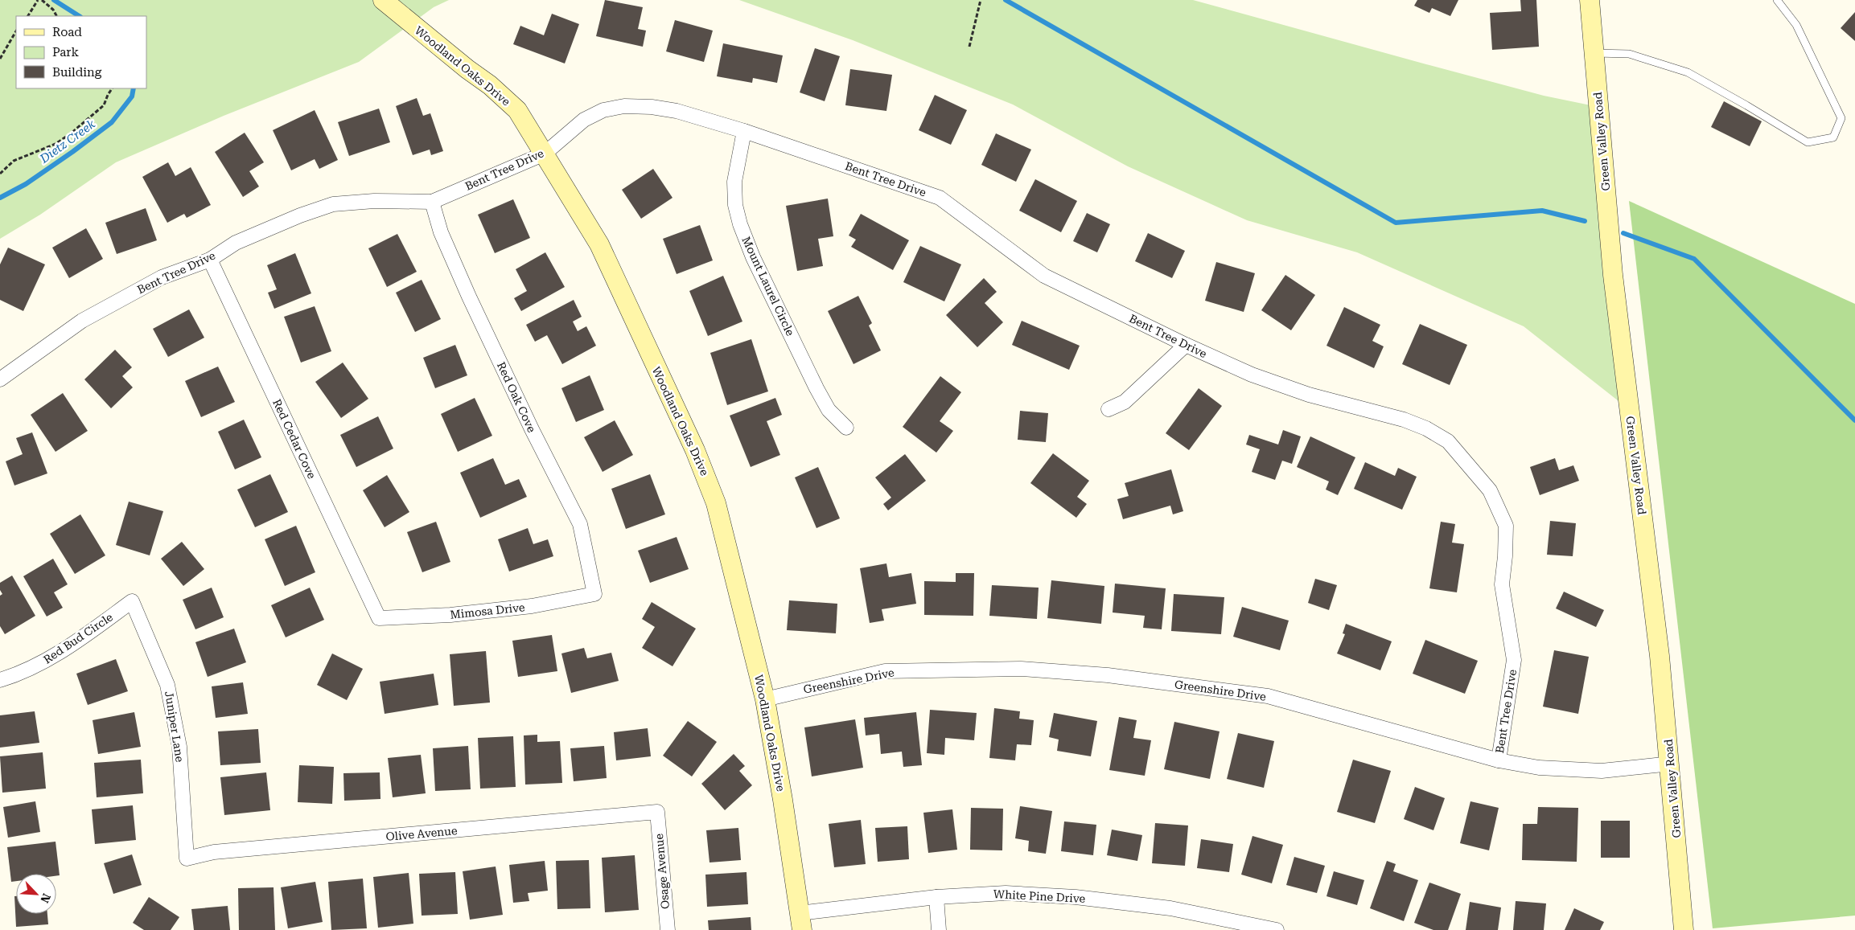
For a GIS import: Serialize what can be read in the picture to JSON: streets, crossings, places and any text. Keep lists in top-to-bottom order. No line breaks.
{"streets":{"street":["Woodland Oaks Drive","Green Valley Road","Bent Tree Drive","Mount Laurel Circle","Red Oak Cove","Red Cedar Cove","Mimosa Drive","Red Bud Circle","Greenshire Drive","Juniper Lane","Olive Avenue","Osage Avenue","White Pine Drive"]},"crossings":[["Woodland Oaks Drive","Bent Tree Drive"],["Woodland Oaks Drive","Greenshire Drive"],["Woodland Oaks Drive","White Pine Drive"],["Green Valley Road","Greenshire Drive"],["Bent Tree Drive","Mount Laurel Circle"],["Bent Tree Drive","Red Oak Cove"],["Bent Tree Drive","Red Cedar Cove"],["Bent Tree Drive","Greenshire Drive"],["Red Oak Cove","Mimosa Drive"],["Red Cedar Cove","Mimosa Drive"],["Red Bud Circle","Juniper Lane"],["Juniper Lane","Olive Avenue"],["Olive Avenue","Osage Avenue"]],"water":["Dietz Creek"],"legend":["Road","Park","Building"],"north":"bottom right"}
